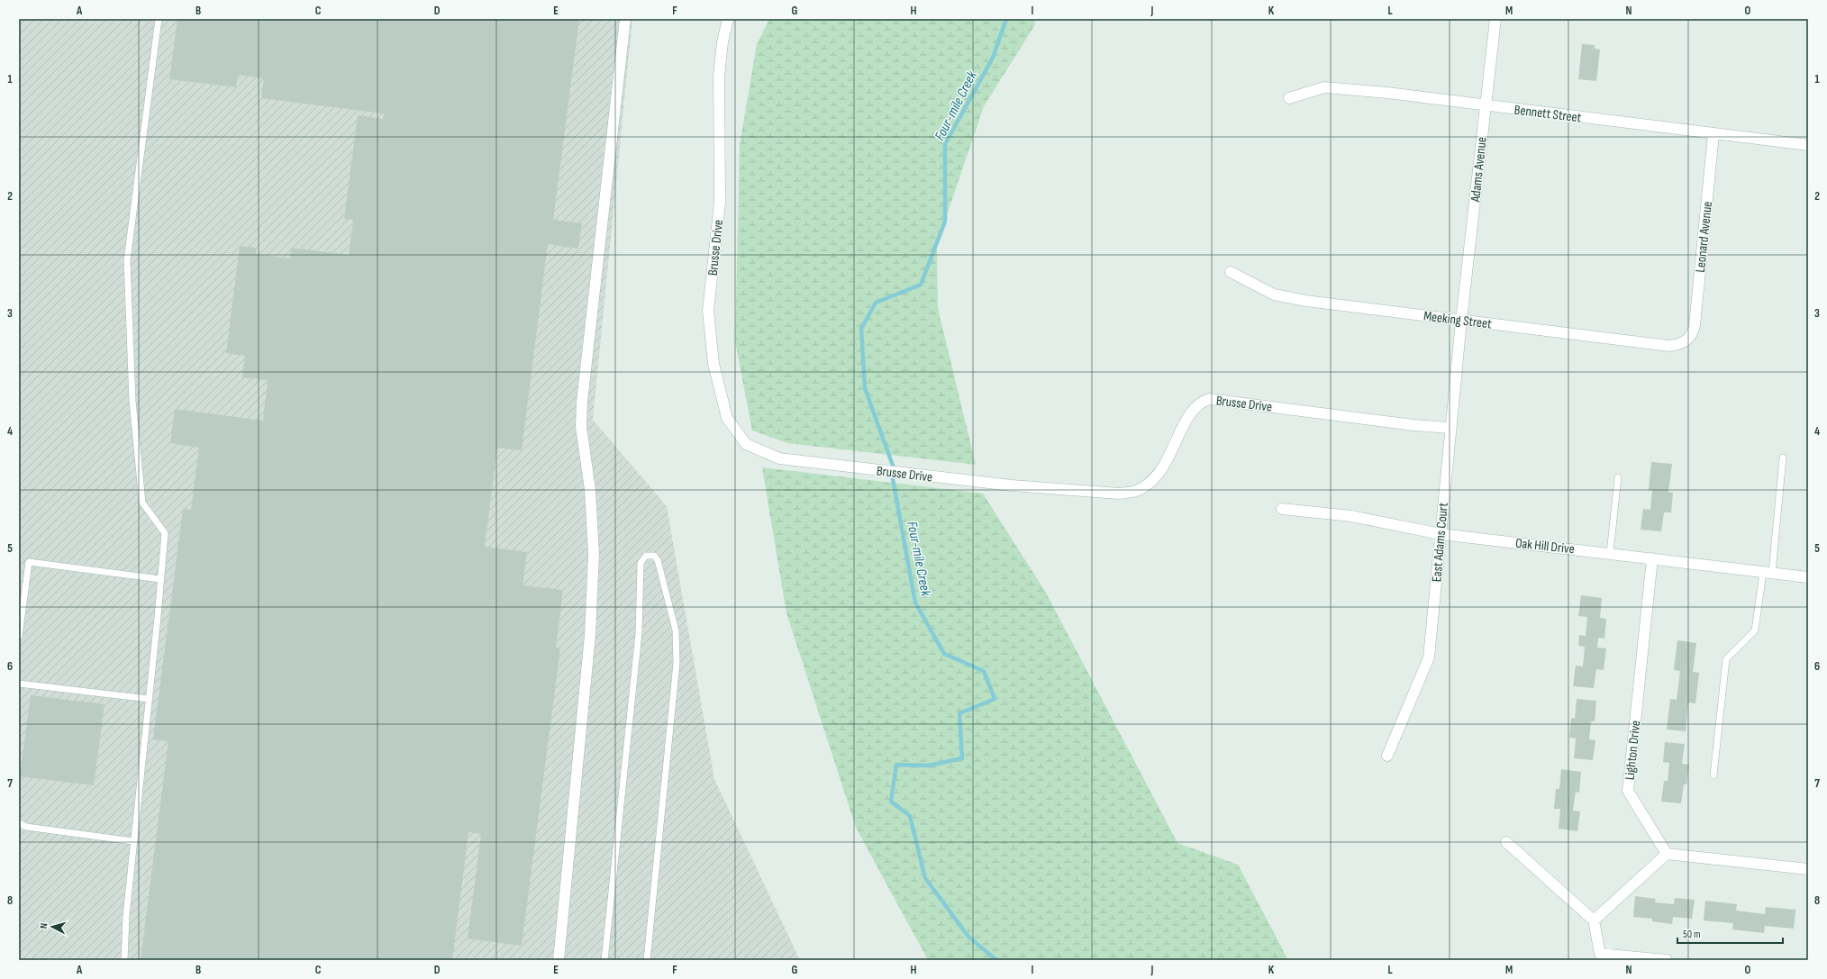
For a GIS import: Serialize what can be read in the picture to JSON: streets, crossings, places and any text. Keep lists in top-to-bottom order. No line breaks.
{"streets":{"street":["Bennett Street","Adams Avenue","Leonard Avenue","Brusse Drive","Meeking Street","East Adams Court","Oak Hill Drive","Lighton Drive"]},"crossings":[["Bennett Street","Adams Avenue"],["Bennett Street","Leonard Avenue"],["Adams Avenue","Meeking Street"],["Adams Avenue","East Adams Court"],["Leonard Avenue","Meeking Street"],["Brusse Drive","East Adams Court"],["Meeking Street","East Adams Court"],["East Adams Court","Oak Hill Drive"],["Oak Hill Drive","Lighton Drive"]],"water":["Four-mile Creek"],"scale_bar":"50 m","north":"left","grid":{"columns":["A","B","C","D","E","F","G","H","I","J","K","L","M","N","O"],"rows":["1","2","3","4","5","6","7","8"]}}
